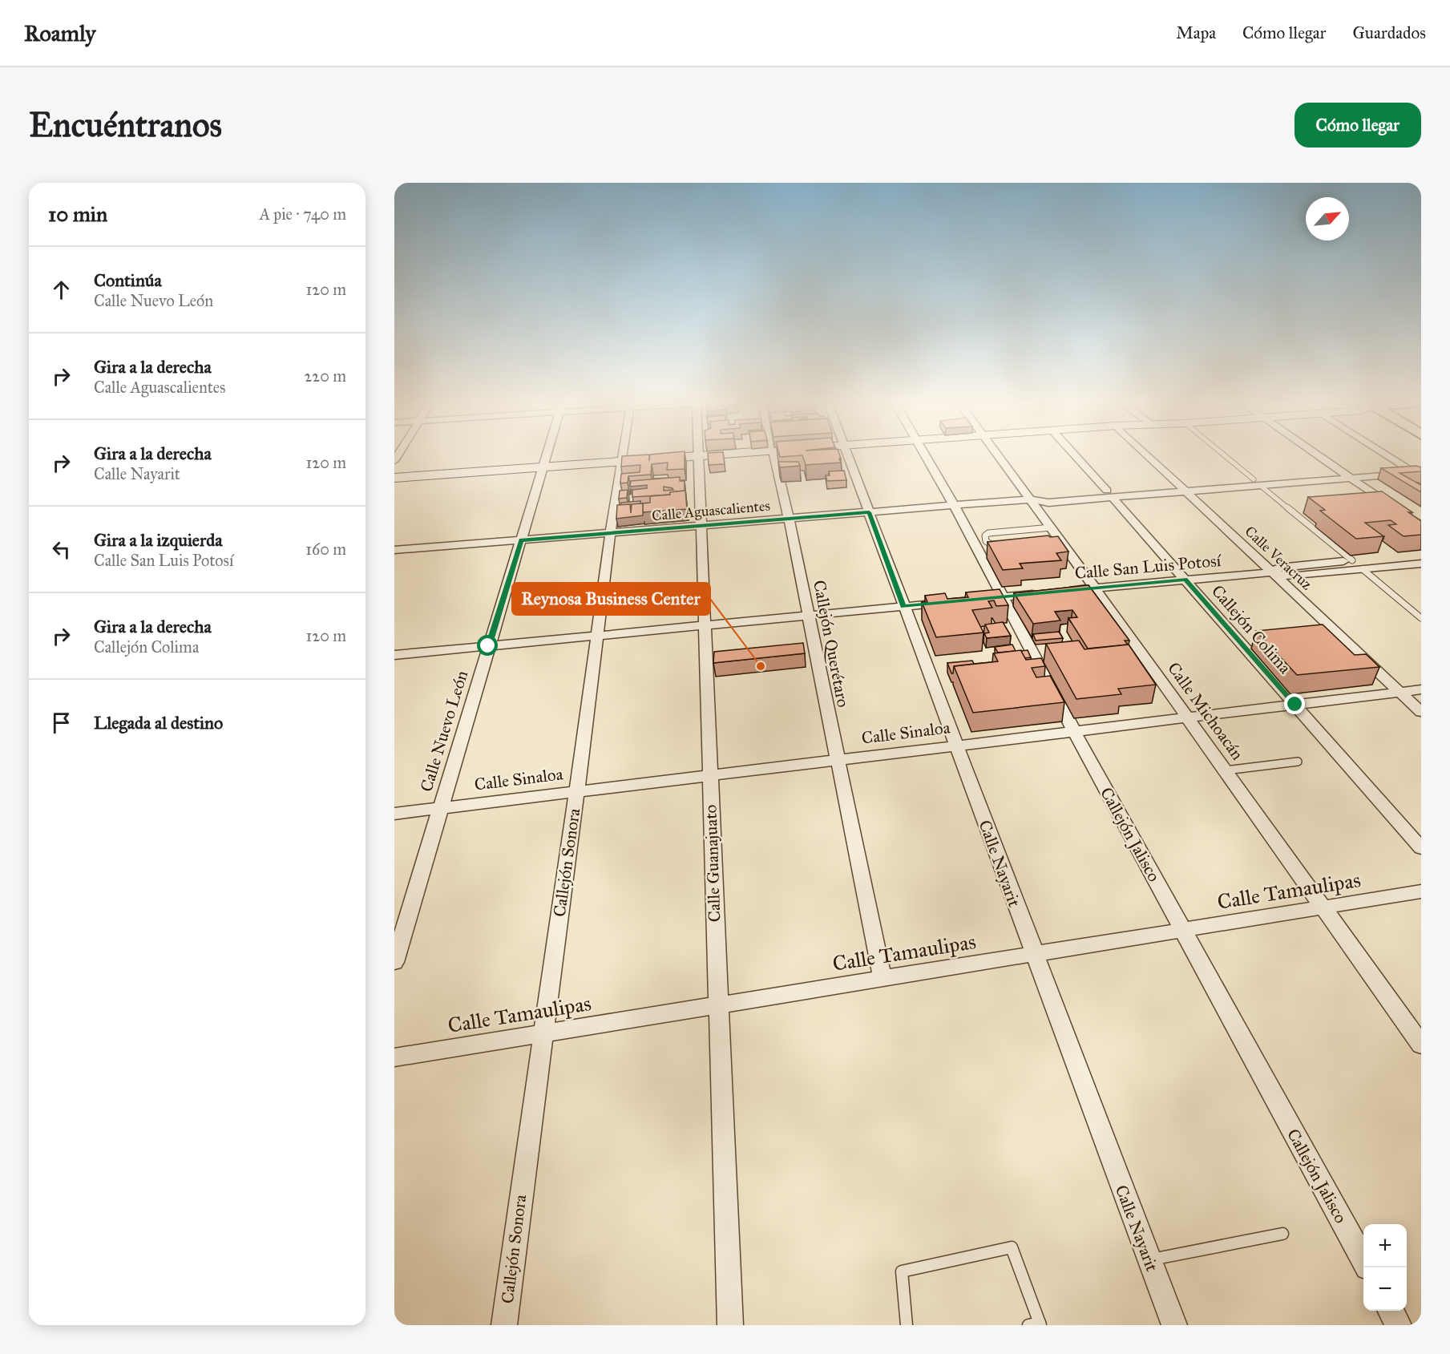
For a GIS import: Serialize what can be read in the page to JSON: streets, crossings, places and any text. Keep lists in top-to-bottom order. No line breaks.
{"streets":{"street":["Calle Aguascalientes","Calle Veracruz","Calle San Luis Potosí","Callejón Colima","Callejón Querétaro","Calle Michoacán","Calle Nuevo León","Calle Sinaloa","Callejón Jalisco","Callejón Sonora","Calle Guanajuato","Calle Nayarit","Calle Tamaulipas"]},"crossings":[["Calle Aguascalientes","Calle Veracruz"],["Calle Aguascalientes","Callejón Colima"],["Calle Aguascalientes","Callejón Querétaro"],["Calle Aguascalientes","Calle Michoacán"],["Calle Aguascalientes","Calle Nuevo León"],["Calle Aguascalientes","Callejón Jalisco"],["Calle Aguascalientes","Callejón Sonora"],["Calle Aguascalientes","Calle Guanajuato"],["Calle Aguascalientes","Calle Nayarit"],["Calle Veracruz","Calle San Luis Potosí"],["Calle Veracruz","Calle Sinaloa"],["Calle San Luis Potosí","Callejón Colima"],["Calle San Luis Potosí","Calle Michoacán"],["Calle San Luis Potosí","Callejón Jalisco"],["Callejón Colima","Calle Sinaloa"],["Callejón Querétaro","Calle Sinaloa"],["Callejón Querétaro","Calle Tamaulipas"],["Calle Michoacán","Calle Sinaloa"],["Calle Michoacán","Calle Tamaulipas"],["Calle Nuevo León","Calle Sinaloa"],["Calle Sinaloa","Callejón Jalisco"],["Calle Sinaloa","Callejón Sonora"],["Calle Sinaloa","Calle Guanajuato"],["Calle Sinaloa","Calle Nayarit"],["Callejón Jalisco","Calle Tamaulipas"],["Callejón Sonora","Calle Tamaulipas"],["Calle Guanajuato","Calle Tamaulipas"],["Calle Nayarit","Calle Tamaulipas"]],"places":["Reynosa Business Center"],"north":"top right","page":{"header":"Roamly","nav":["Mapa","Cómo llegar","Guardados"],"buttons":"Cómo llegar","title":"Encuéntranos","heading":["10 min","A pie · 740 m"],"list":[["Continúa","Calle Nuevo León","120 m"],["Gira a la derecha","Calle Aguascalientes","220 m"],["Gira a la derecha","Calle Nayarit","120 m"],["Gira a la izquierda","Calle San Luis Potosí","160 m"],["Gira a la derecha","Callejón Colima","120 m"],"Llegada al destino"],"map_buttons":["+","−"]}}
